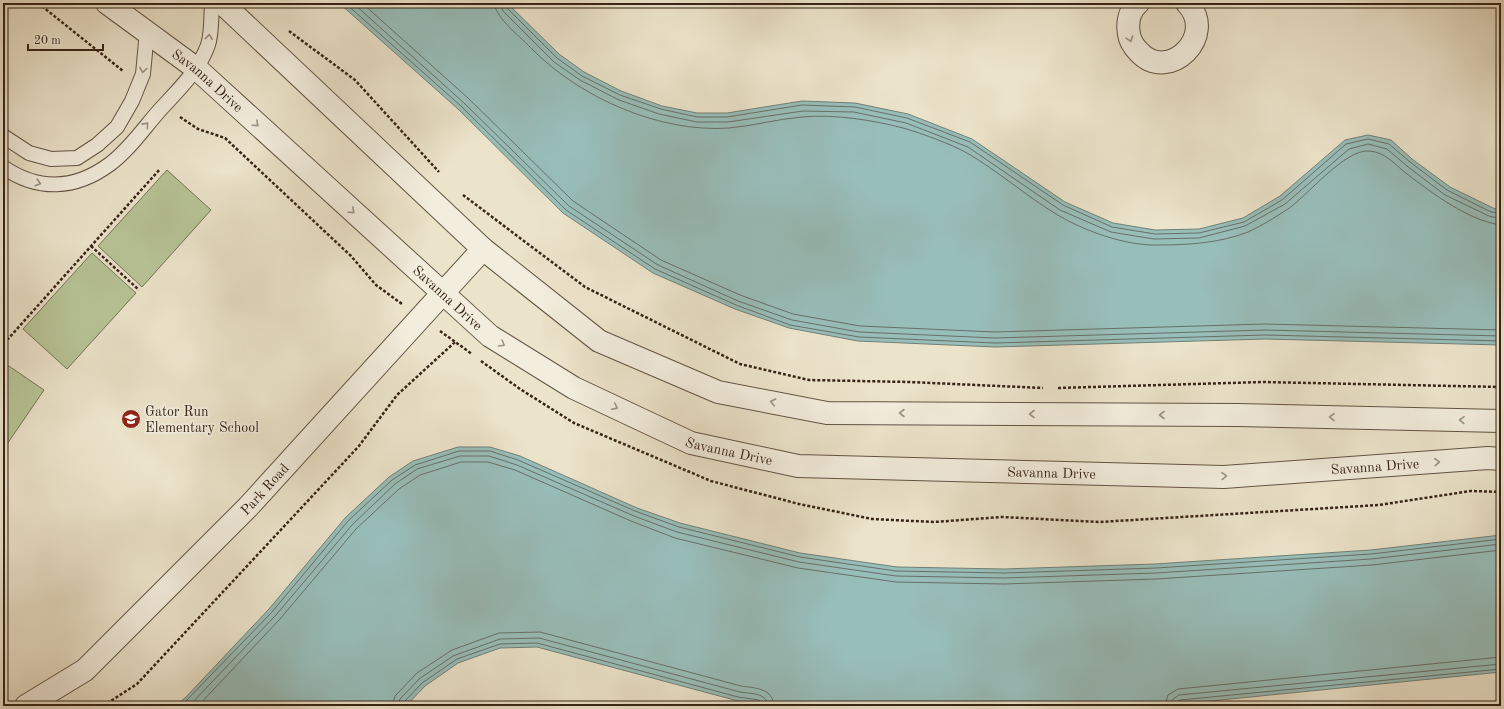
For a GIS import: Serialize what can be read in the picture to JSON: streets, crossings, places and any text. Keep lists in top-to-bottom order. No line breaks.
{"streets":{"street":["Savanna Drive","Park Road"]},"crossings":[["Savanna Drive","Park Road"]],"places":{"school or university":["Gator Run Elementary School"]},"scale_bar":"20 m"}
